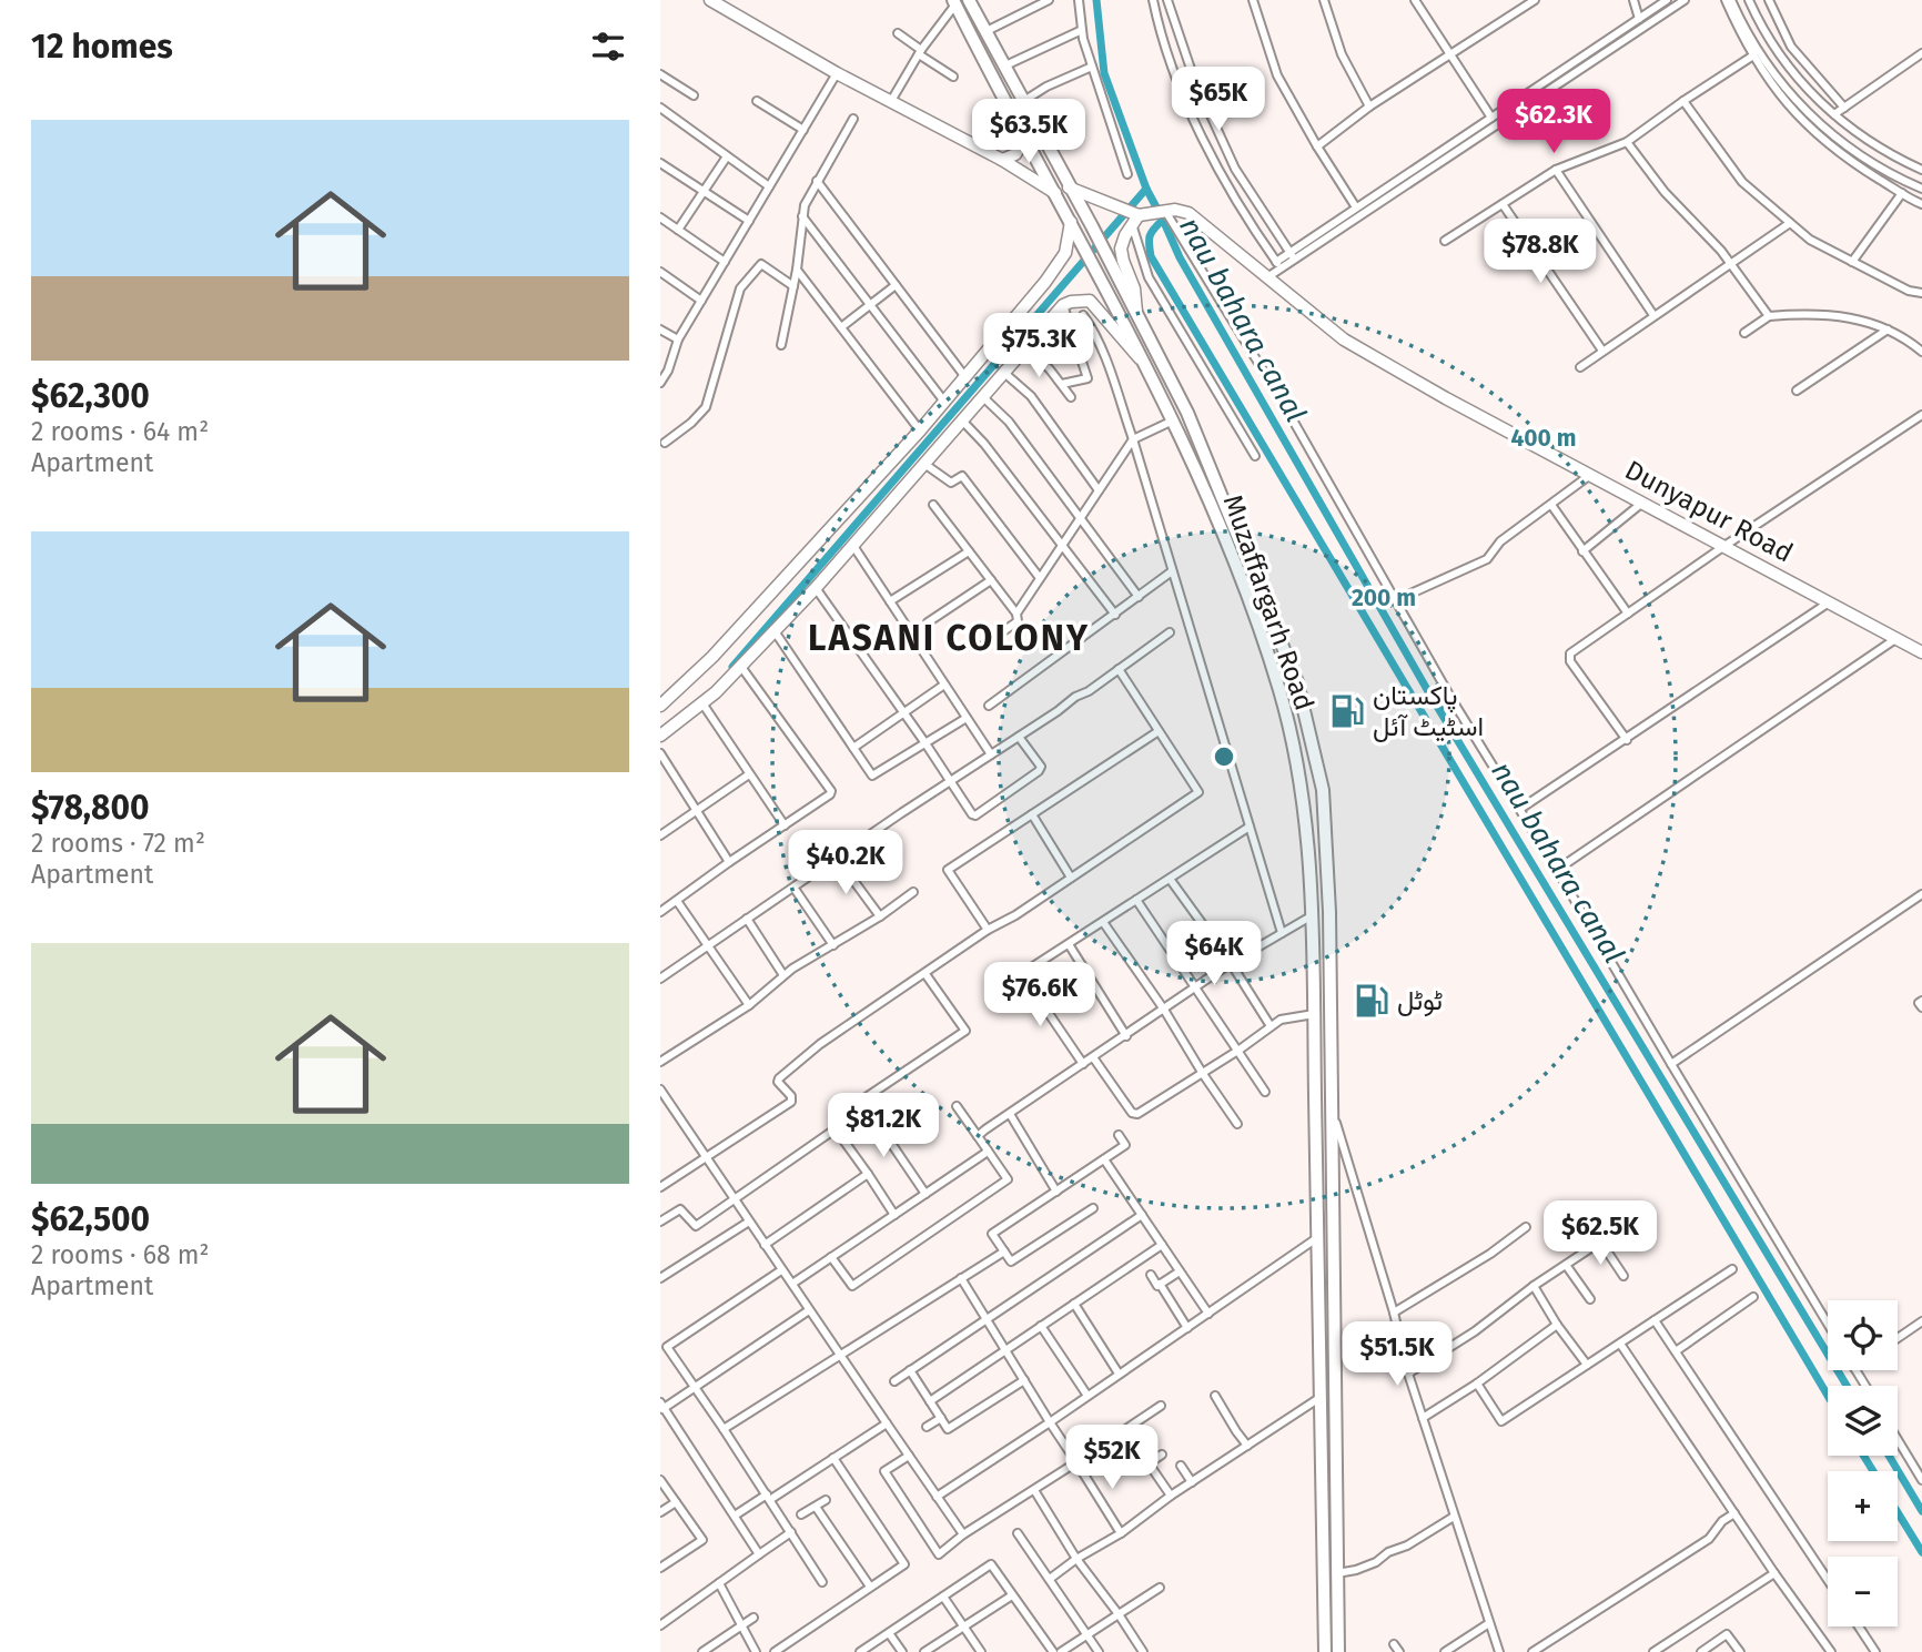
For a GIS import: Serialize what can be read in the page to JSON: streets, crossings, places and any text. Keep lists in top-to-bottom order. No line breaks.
{"streets":{"main road":["Dunyapur Road","Muzaffargarh Road"]},"districts":["LASANI COLONY"],"water":["nau bahara canal"],"places":{"fuel station":["پاکستان اسٹیٹ آئل","ٹوٹل"]},"page":{"heading":"12 homes","price":["$65K","$62.3K","$63.5K","$78.8K","$75.3K","$40.2K","$64K","$76.6K","$81.2K","$62.5K","$51.5K","$52K"],"list":[{"name":"$62,300","note":"2 rooms · 64 m² · Apartment"},{"name":"$78,800","note":"2 rooms · 72 m² · Apartment"},{"name":"$62,500","note":"2 rooms · 68 m² · Apartment"}],"map_buttons":["+","−"]},"rings":["400 m","200 m"]}
